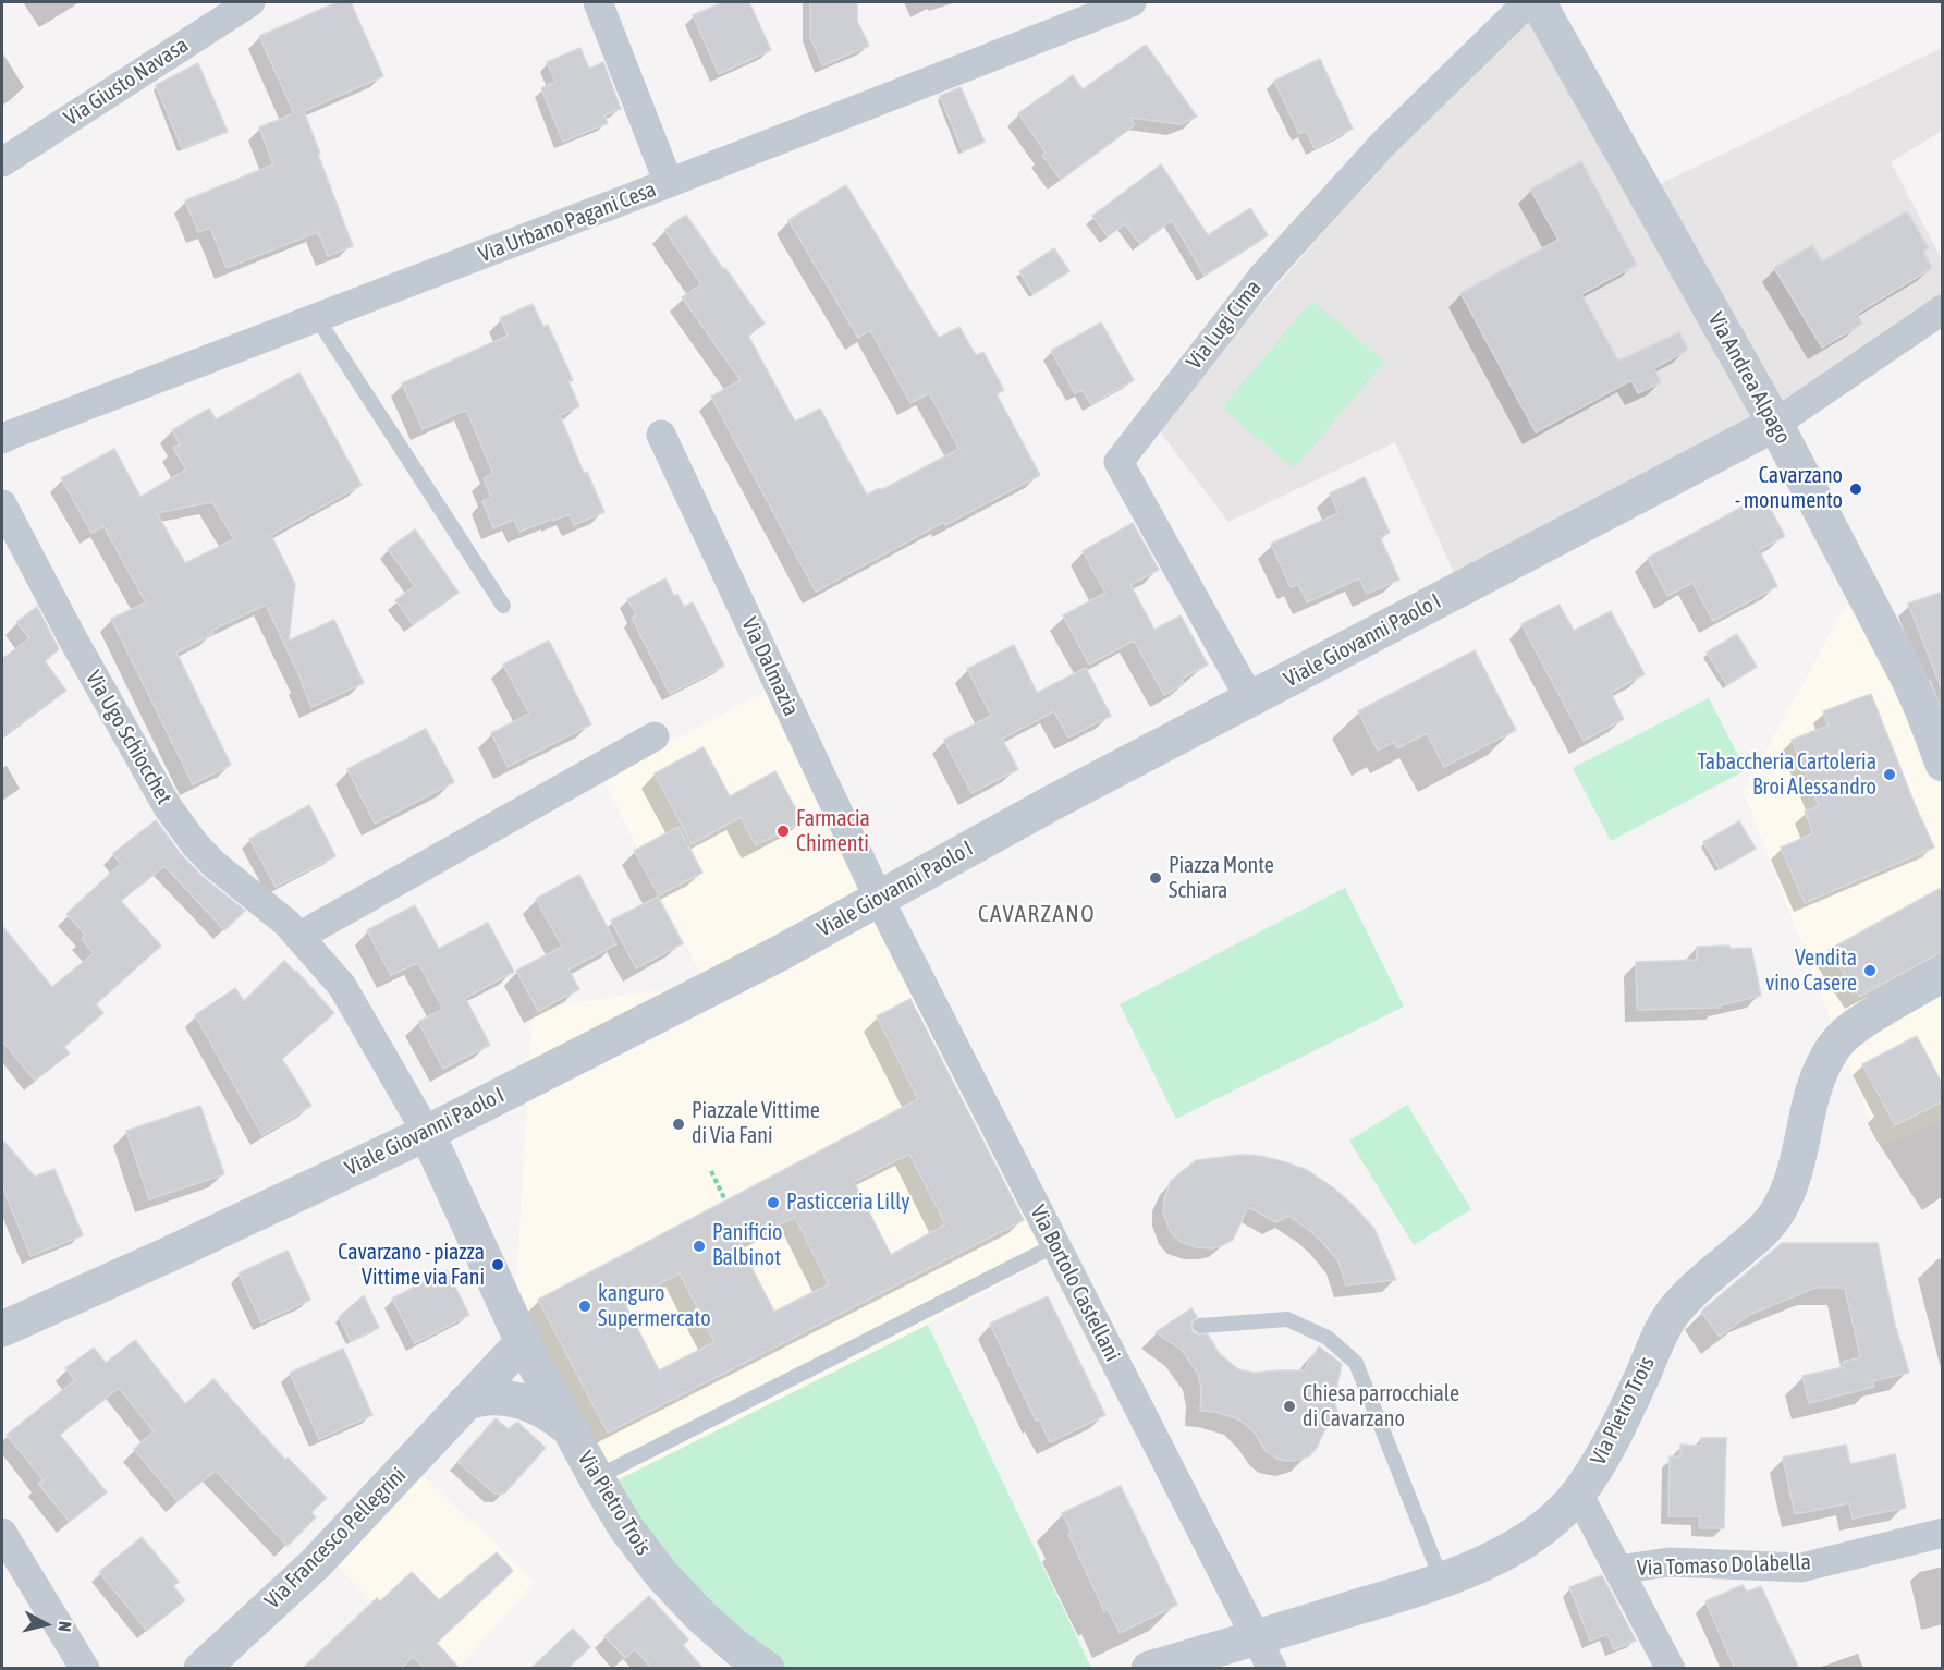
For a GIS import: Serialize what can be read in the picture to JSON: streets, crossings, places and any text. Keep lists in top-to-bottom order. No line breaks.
{"streets":{"street":["Via Giusto Navasa","Via Urbano Pagani Cesa","Via Lugi Cima","Via Andrea Alpago","Viale Giovanni Paolo I","Via Dalmazia","Via Ugo Schiocchet","Via Bortolo Castellani","Via Pietro Trois","Via Francesco Pellegrini","Via Tomaso Dolabella"]},"crossings":[["Via Lugi Cima","Viale Giovanni Paolo I"],["Via Andrea Alpago","Viale Giovanni Paolo I"],["Viale Giovanni Paolo I","Via Dalmazia"],["Viale Giovanni Paolo I","Via Ugo Schiocchet"],["Viale Giovanni Paolo I","Via Bortolo Castellani"],["Viale Giovanni Paolo I","Via Pietro Trois"],["Via Dalmazia","Via Bortolo Castellani"],["Via Ugo Schiocchet","Via Pietro Trois"],["Via Bortolo Castellani","Via Pietro Trois"],["Via Pietro Trois","Via Francesco Pellegrini"],["Via Pietro Trois","Via Tomaso Dolabella"]],"districts":["CAVARZANO"],"places":["Cavarzano - monumento","Tabaccheria Cartoleria Broi Alessandro","Farmacia Chimenti","Piazza Monte Schiara","Vendita vino Casere","Piazzale Vittime di Via Fani","Pasticceria Lilly","Panificio Balbinot","Cavarzano - piazza Vittime via Fani","kanguro Supermercato","Chiesa parrocchiale di Cavarzano"],"north":"right"}
